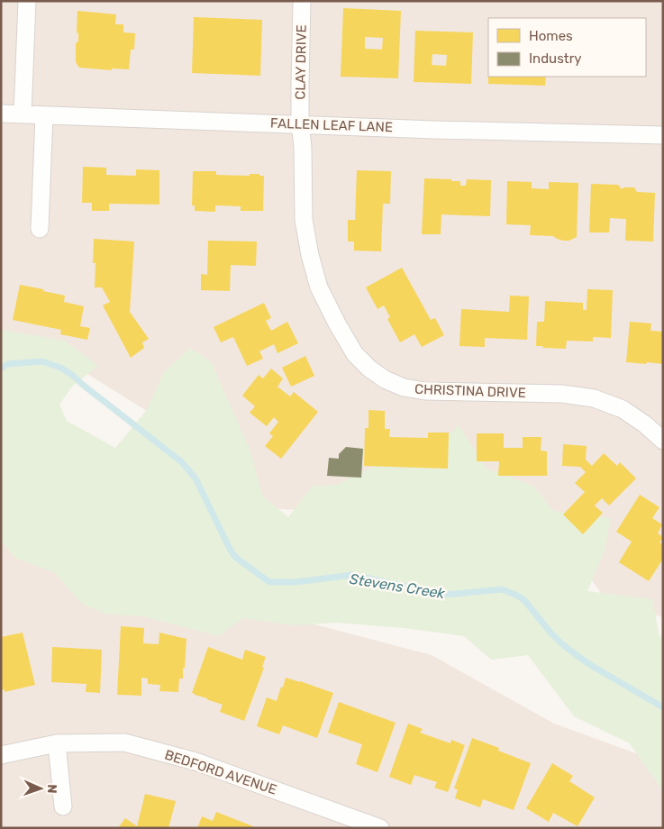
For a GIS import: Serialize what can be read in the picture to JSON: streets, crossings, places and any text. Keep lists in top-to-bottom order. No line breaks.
{"streets":{"street":["CLAY DRIVE","FALLEN LEAF LANE","CHRISTINA DRIVE","BEDFORD AVENUE"]},"crossings":[["CLAY DRIVE","FALLEN LEAF LANE"],["CLAY DRIVE","CHRISTINA DRIVE"],["FALLEN LEAF LANE","CHRISTINA DRIVE"]],"water":["Stevens Creek"],"legend":["Homes","Industry"],"north":"right"}
